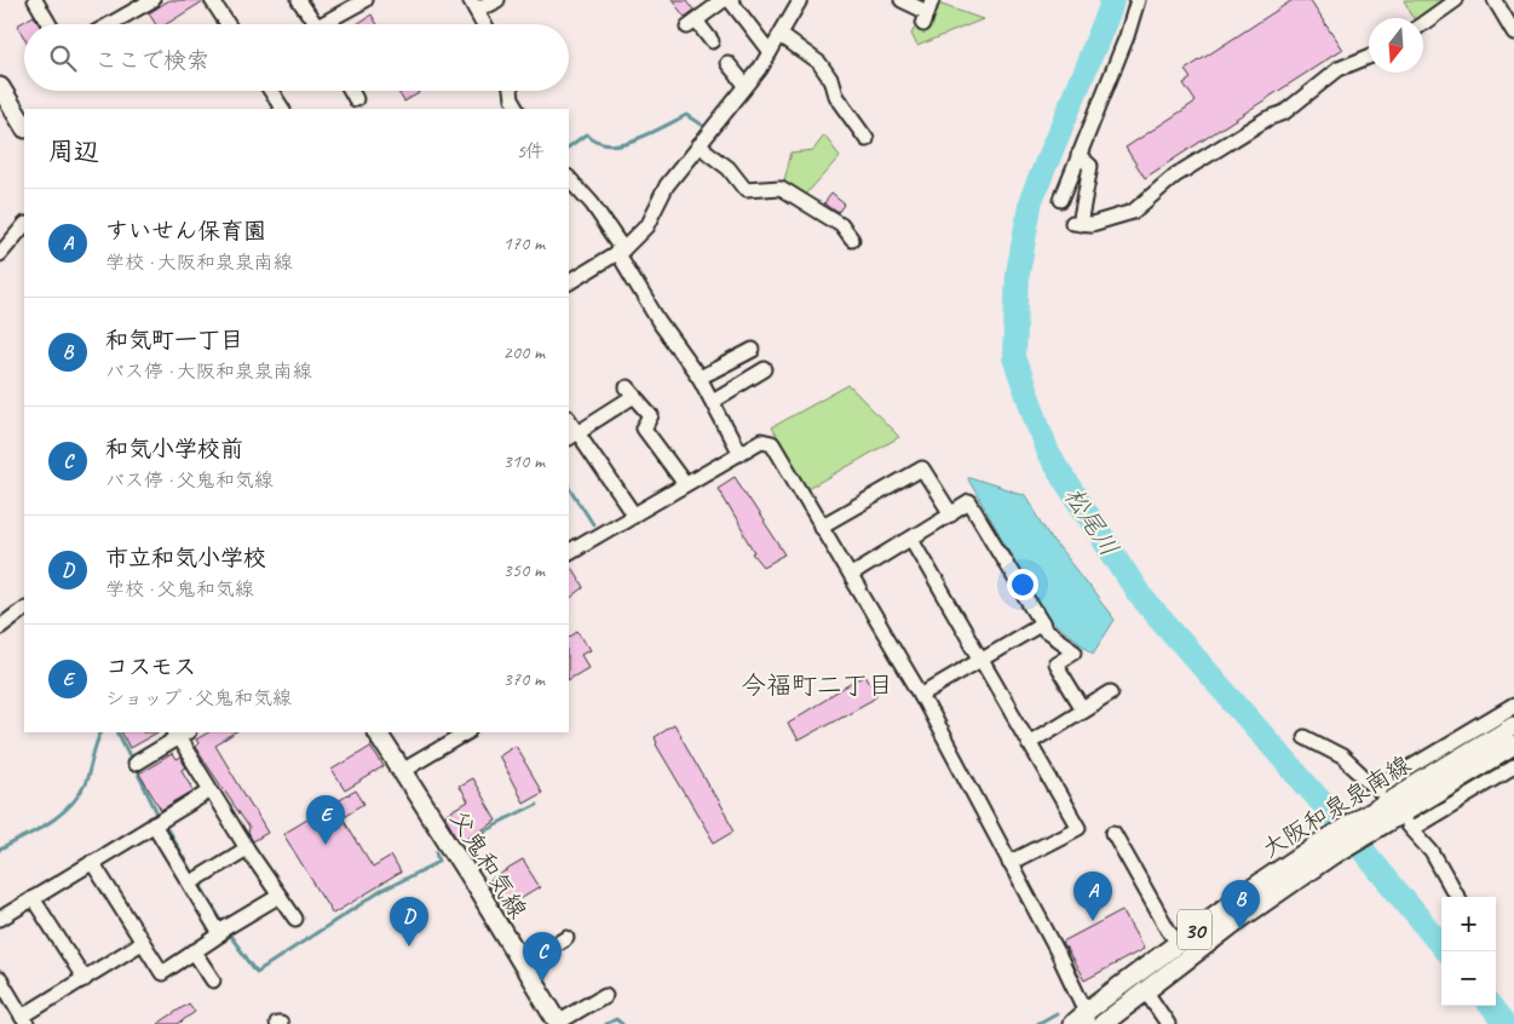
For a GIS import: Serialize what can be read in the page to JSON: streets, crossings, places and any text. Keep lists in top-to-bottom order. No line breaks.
{"streets":{"main road":["大阪和泉泉南線","父鬼和気線","30"]},"districts":["今福町二丁目"],"water":["松尾川"],"north":"bottom","page":{"search":"ここで検索","heading":["周辺","5件"],"list":[{"mark":"A","name":"すいせん保育園","note":"学校 · 大阪和泉泉南線","value":"170 m"},{"mark":"B","name":"和気町一丁目","note":"バス停 · 大阪和泉泉南線","value":"200 m"},{"mark":"C","name":"和気小学校前","note":"バス停 · 父鬼和気線","value":"310 m"},{"mark":"D","name":"市立和気小学校","note":"学校 · 父鬼和気線","value":"350 m"},{"mark":"E","name":"コスモス","note":"ショップ · 父鬼和気線","value":"370 m"}],"pins":["E","A","B","D","C"],"map_buttons":["+","−"]}}
